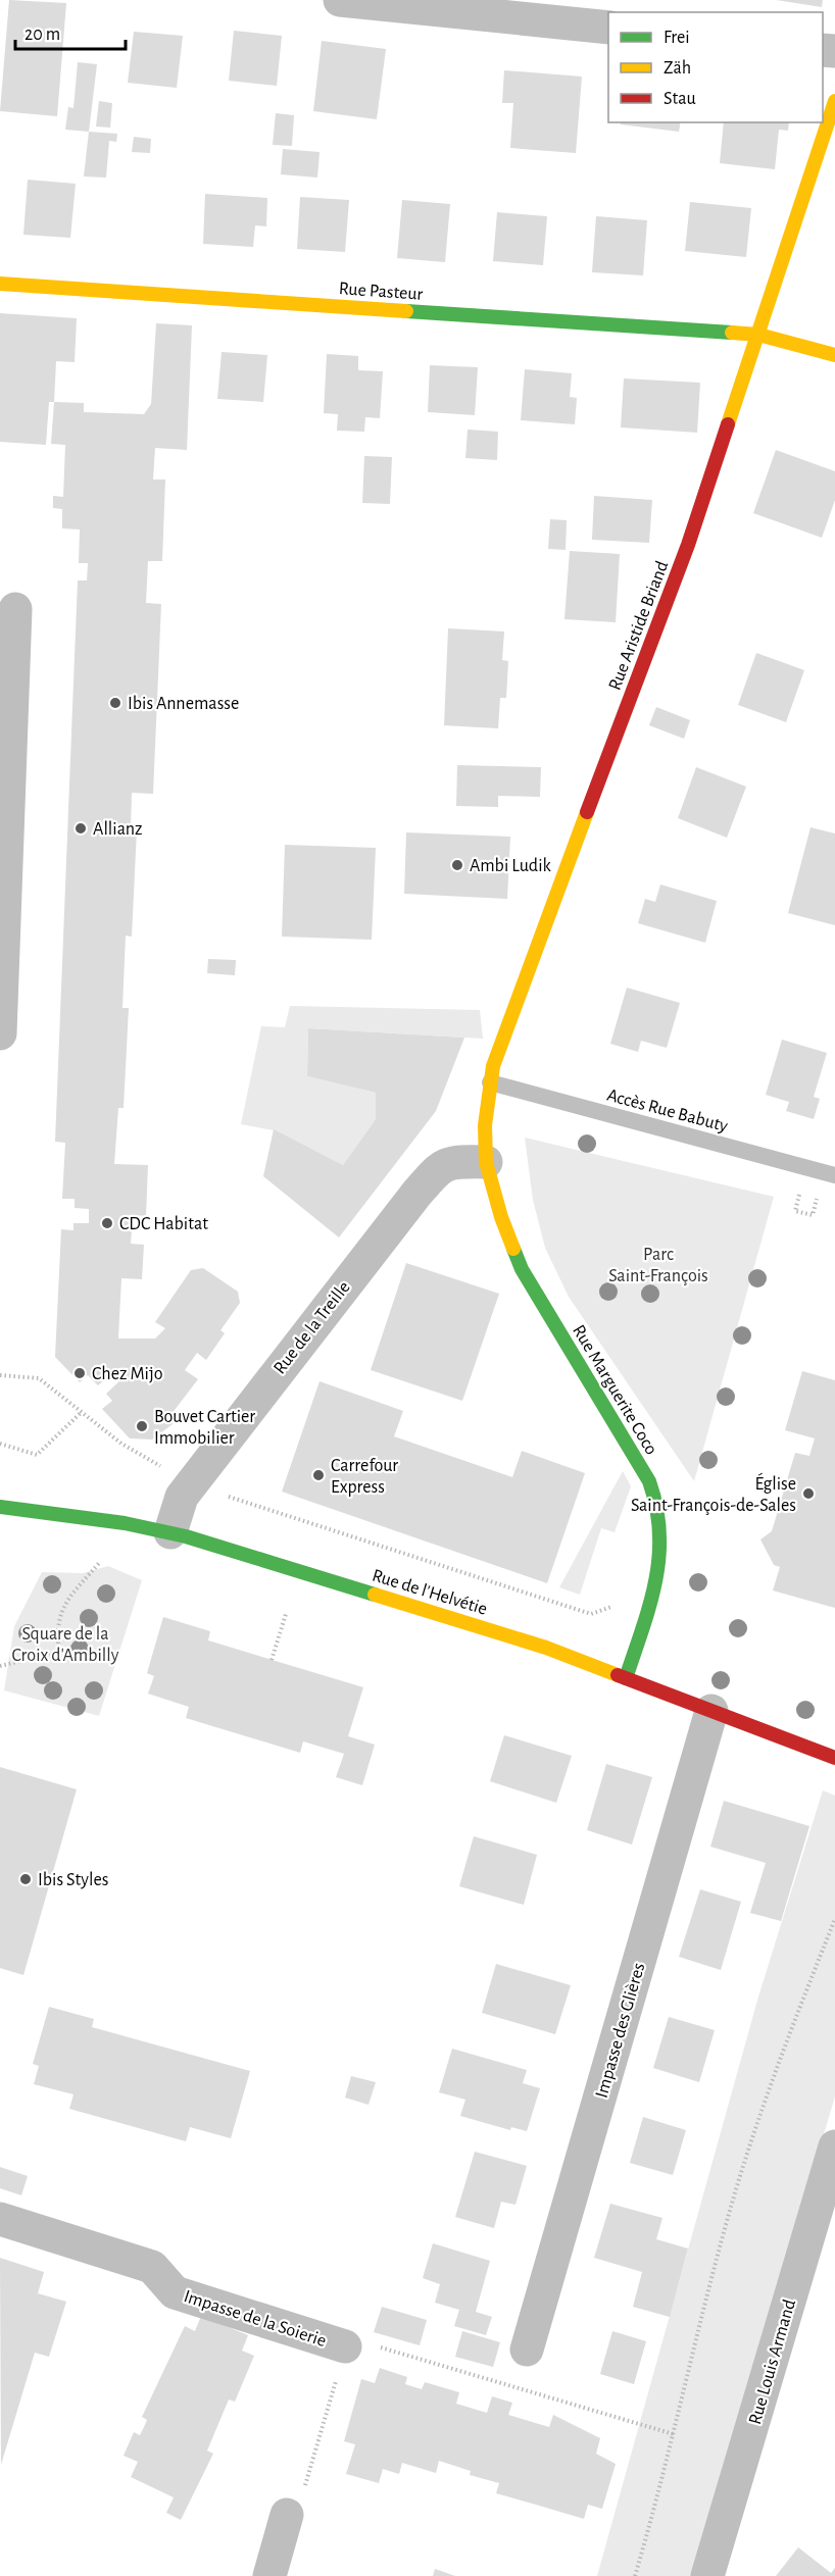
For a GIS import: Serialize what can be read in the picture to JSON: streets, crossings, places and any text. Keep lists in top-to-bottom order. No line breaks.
{"streets":{"street":["Rue Pasteur","Rue Aristide Briand","Rue de la Treille","Rue Marguerite Coco","Rue de l'Helvétie","Impasse des Glières","Impasse de la Soierie","Rue Louis Armand"],"lane":["Accès Rue Babuty"]},"crossings":[["Rue Pasteur","Rue Aristide Briand"],["Rue Aristide Briand","Accès Rue Babuty"],["Rue Aristide Briand","Rue de la Treille"],["Rue Aristide Briand","Rue Marguerite Coco"],["Rue de la Treille","Rue Marguerite Coco"],["Rue de la Treille","Rue de l'Helvétie"],["Rue Marguerite Coco","Rue de l'Helvétie"],["Rue de l'Helvétie","Impasse des Glières"]],"parks":["Parc Saint-François","Square de la Croix d'Ambilly"],"places":["Ibis Annemasse","Allianz","Ambi Ludik","CDC Habitat","Chez Mijo","Bouvet Cartier Immobilier","Carrefour Express","Église Saint-François-de-Sales","Ibis Styles"],"legend":["Frei","Zäh","Stau"],"scale_bar":"20 m"}
